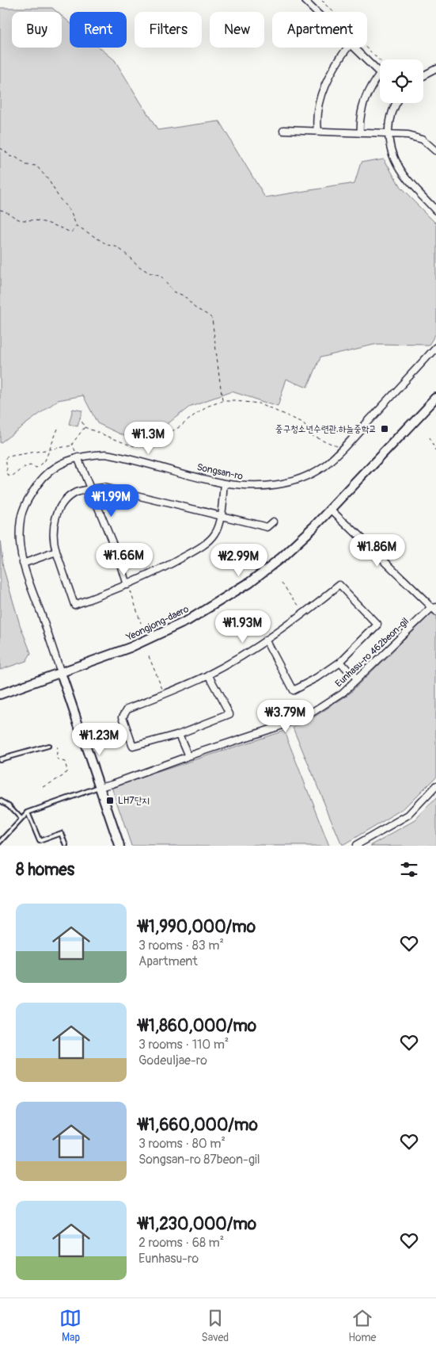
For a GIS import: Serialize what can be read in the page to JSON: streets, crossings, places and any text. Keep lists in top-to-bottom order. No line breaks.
{"streets":{"street":["Songsan-ro","Yeongjong-daero","Eunhasu-ro 462beon-gil"]},"crossings":[["Songsan-ro","Yeongjong-daero"]],"places":{"transit":["중구청소년수련관.하늘중학교","LH7단지"]},"page":{"chip":["Buy","Rent","Filters","New","Apartment"],"price":["₩1.3M","₩1.99M","₩1.86M","₩1.66M","₩2.99M","₩1.93M","₩3.79M","₩1.23M"],"heading":"8 homes","list":[{"name":"₩1,990,000/mo","note":"3 rooms · 83 m² · Apartment"},{"name":"₩1,860,000/mo","note":"3 rooms · 110 m² · Godeuljae-ro"},{"name":"₩1,660,000/mo","note":"3 rooms · 80 m² · Songsan-ro 87beon-gil"},{"name":"₩1,230,000/mo","note":"2 rooms · 68 m² · Eunhasu-ro"}],"tabs":["Map","Saved","Home"]}}
